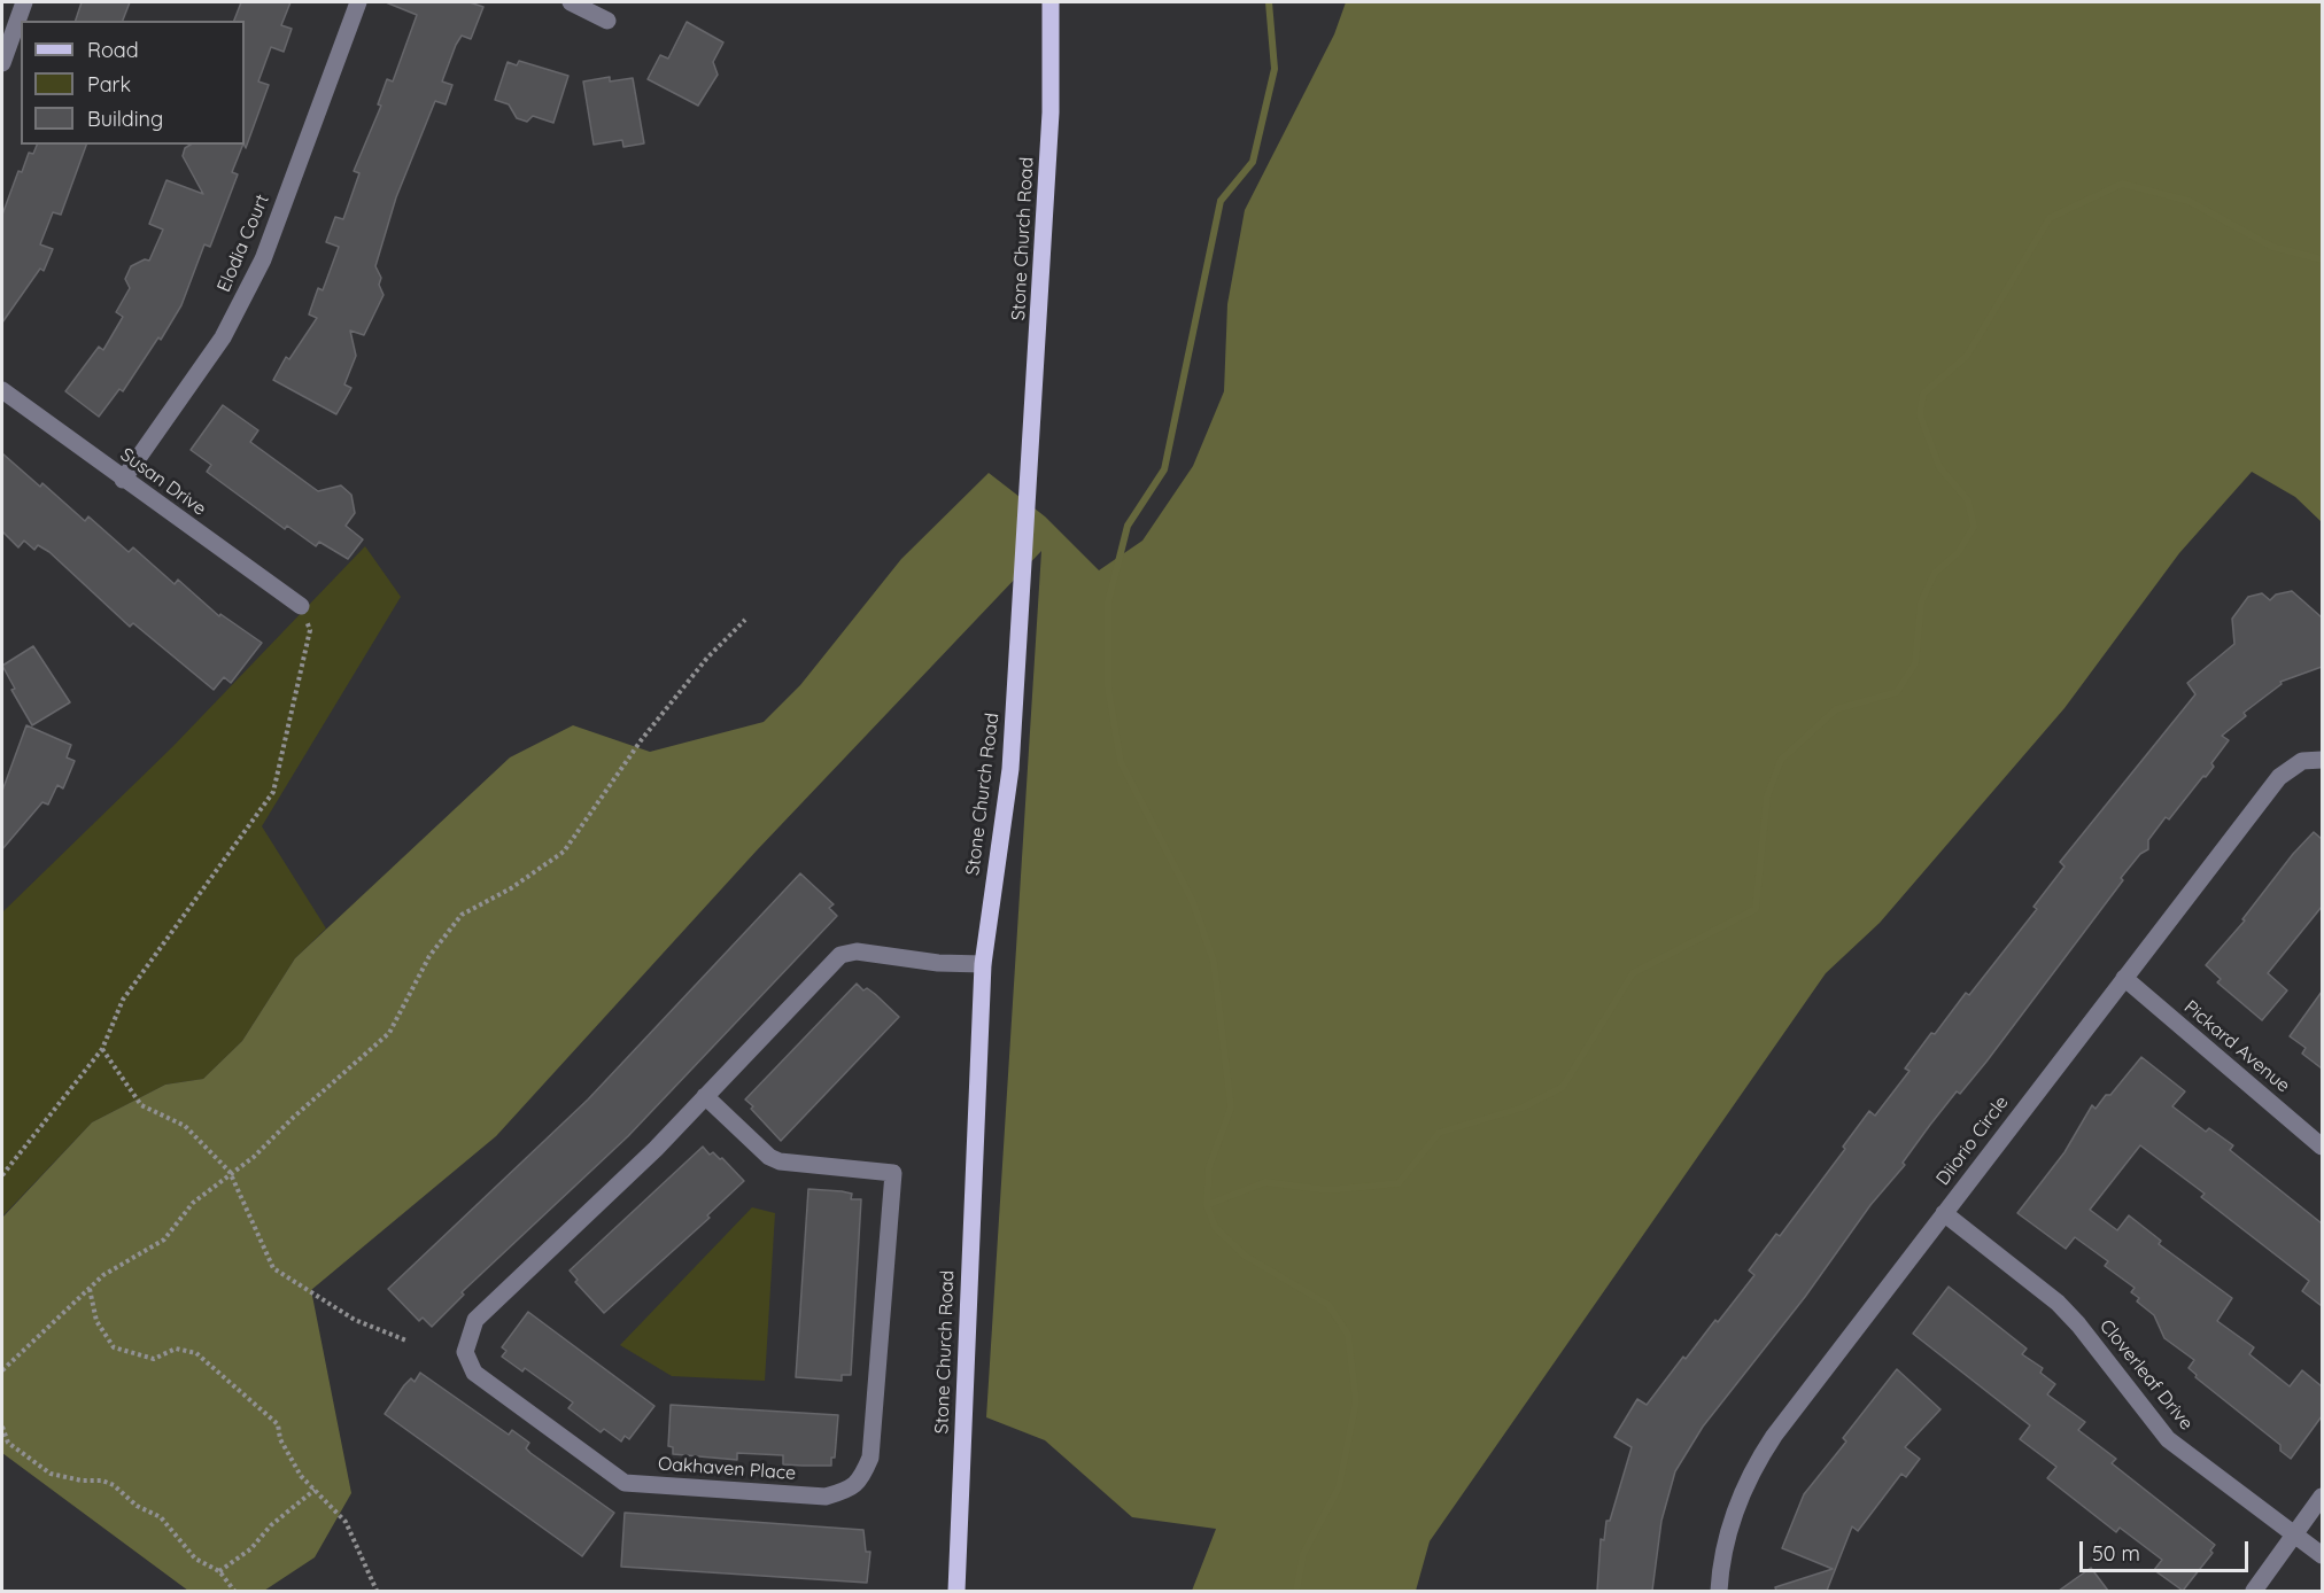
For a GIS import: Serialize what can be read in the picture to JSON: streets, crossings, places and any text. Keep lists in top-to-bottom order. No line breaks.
{"streets":{"main road":["Stone Church Road"],"street":["Elodia Court","Susan Drive","Pickard Avenue","Diiorio Circle","Cloverleaf Drive","Oakhaven Place"]},"crossings":[["Stone Church Road","Oakhaven Place"],["Elodia Court","Susan Drive"],["Pickard Avenue","Diiorio Circle"],["Diiorio Circle","Cloverleaf Drive"]],"legend":["Road","Park","Building"],"scale_bar":"50 m"}
